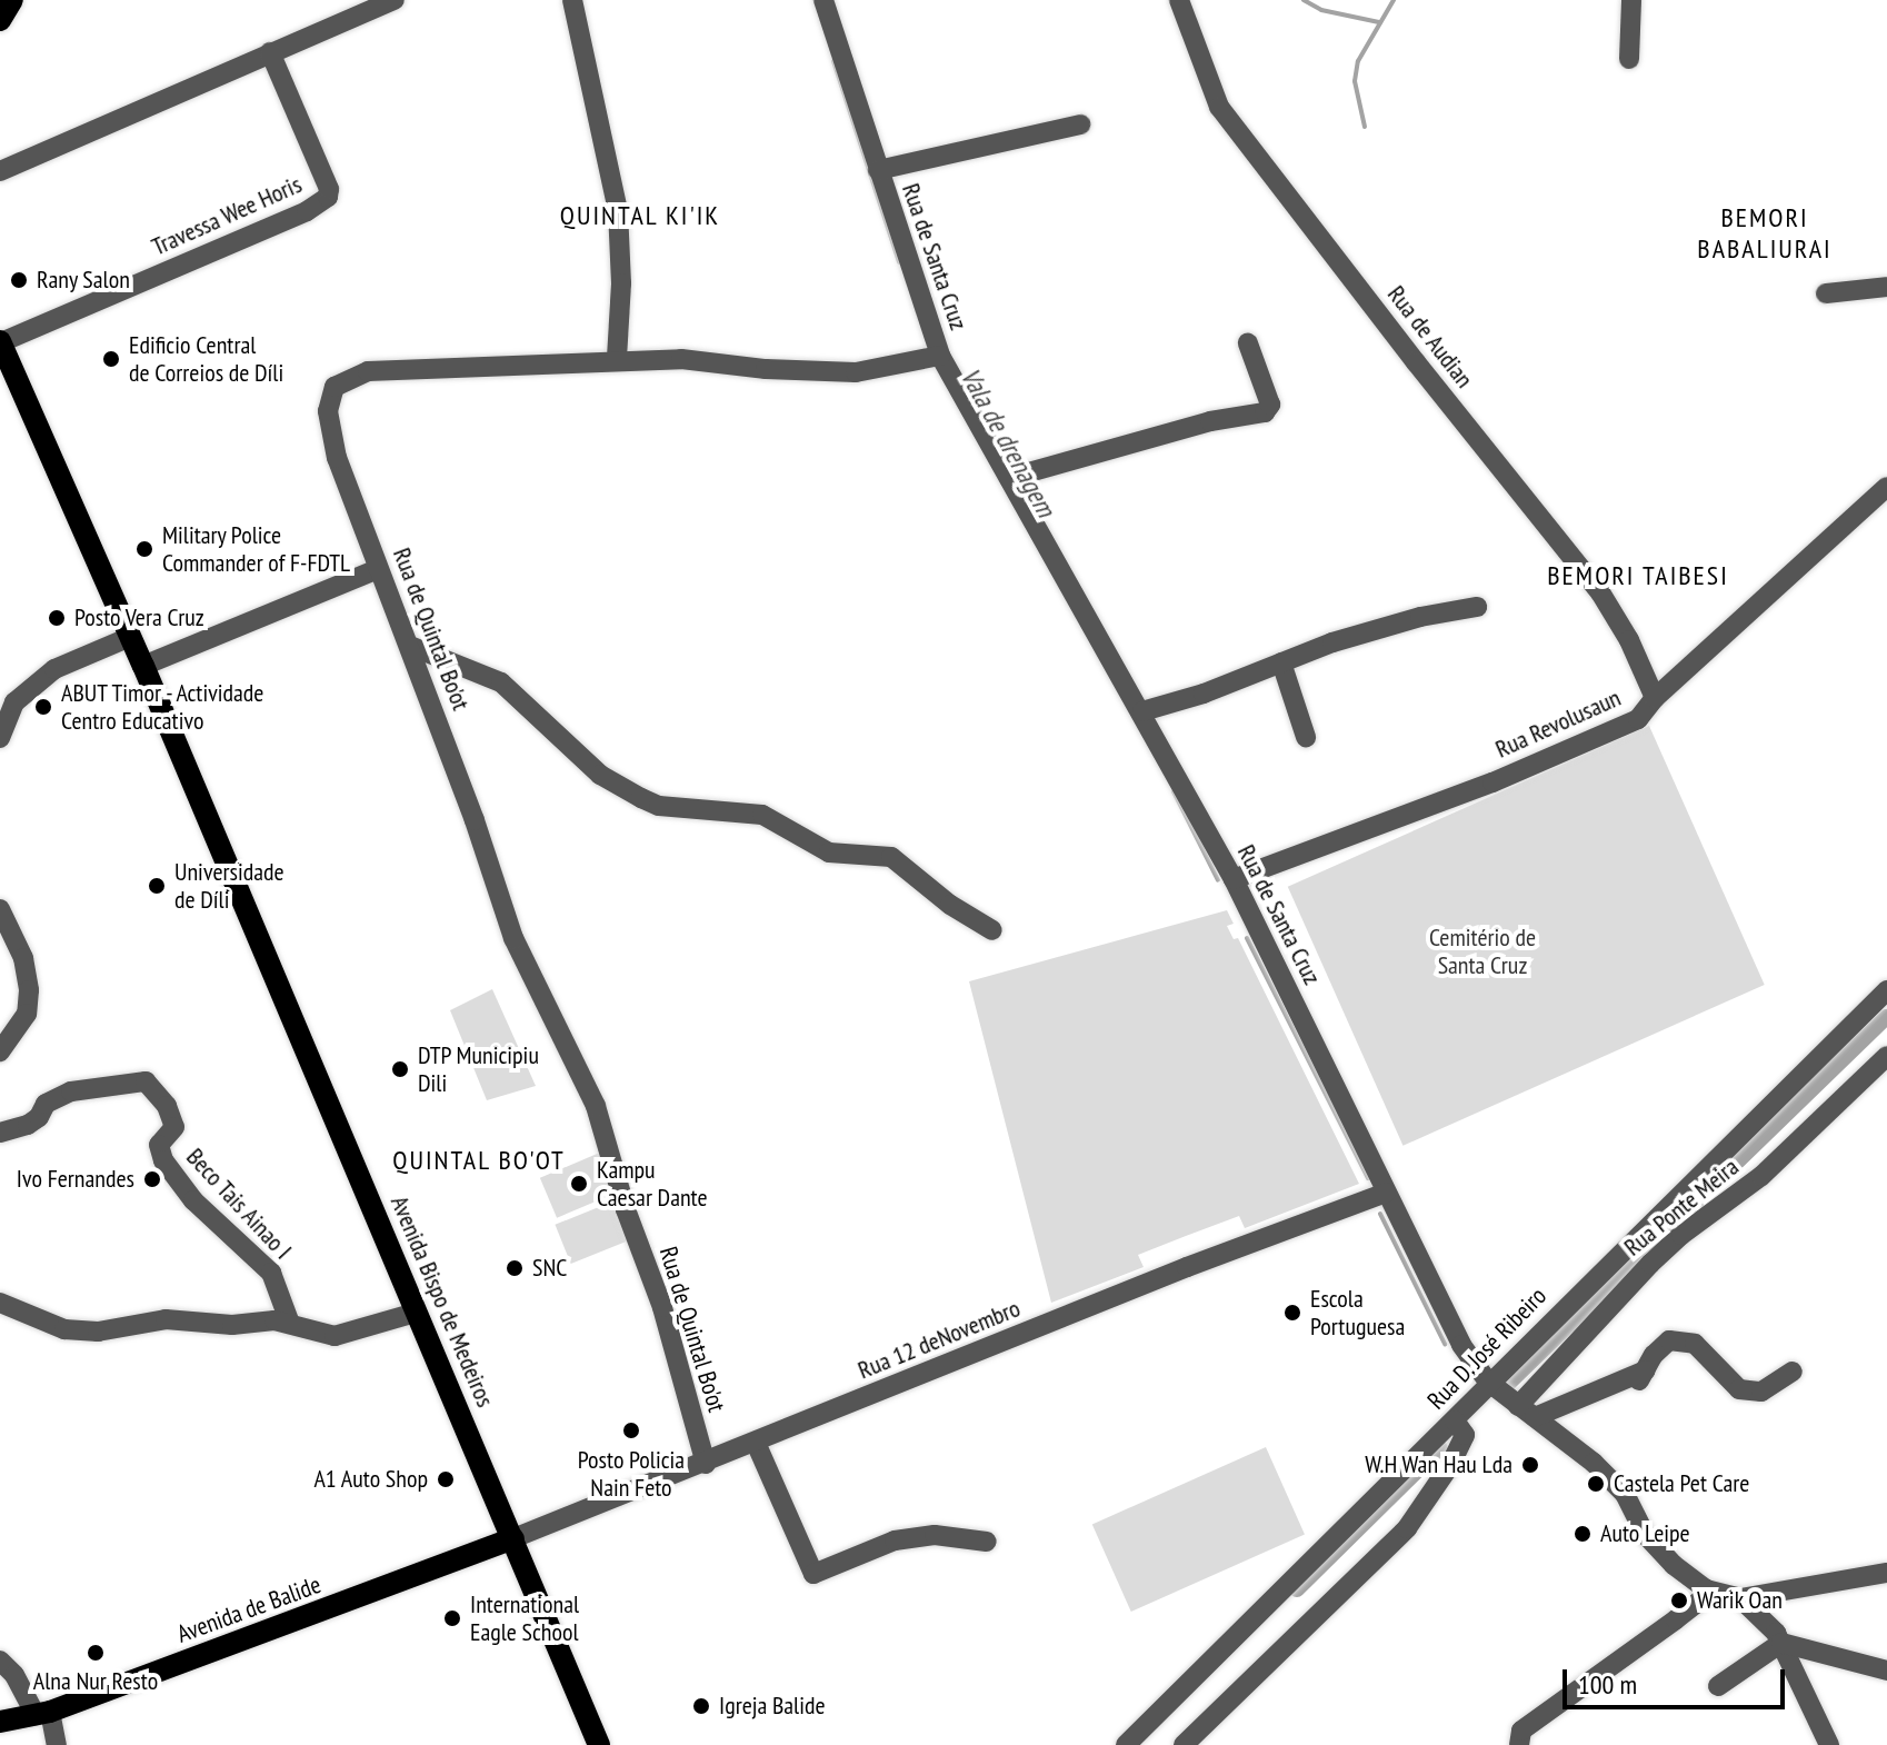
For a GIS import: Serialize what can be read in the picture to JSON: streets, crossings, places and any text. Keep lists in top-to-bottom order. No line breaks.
{"streets":{"main road":["Avenida Bispo de Medeiros","Avenida de Balide"],"street":["Travessa Wee Horis","Rua de Santa Cruz","Rua de Audian","Rua de Quintal Bo'ot","Rua Revolusaun","Beco Tais Ainao I","Rua Ponte Meira","Rua 12 deNovembro","Rua D. José Ribeiro"]},"crossings":[["Travessa Wee Horis","Avenida Bispo de Medeiros"],["Rua de Santa Cruz","Rua de Quintal Bo'ot"],["Rua de Santa Cruz","Rua Revolusaun"],["Rua de Santa Cruz","Rua Ponte Meira"],["Rua de Santa Cruz","Rua 12 deNovembro"],["Rua de Santa Cruz","Rua D. José Ribeiro"],["Rua de Audian","Rua Revolusaun"],["Rua de Quintal Bo'ot","Rua 12 deNovembro"],["Avenida Bispo de Medeiros","Rua 12 deNovembro"],["Avenida Bispo de Medeiros","Avenida de Balide"],["Rua 12 deNovembro","Avenida de Balide"]],"districts":["QUINTAL KI'IK","BEMORI BABALIURAI","BEMORI TAIBESI","QUINTAL BO'OT"],"water":["Vala de drenagem"],"parks":["Cemitério de Santa Cruz"],"places":["Rany Salon","Edificio Central de Correios de Díli","Military Police Commander of F-FDTL","Posto Vera Cruz","ABUT Timor - Actividade Centro Educativo","Universidade de Díli","DTP Municipiu Dili","Ivo Fernandes","Kampu Caesar Dante","SNC","Escola Portuguesa","Posto Policia Nain Feto","W.H Wan Hau Lda","A1 Auto Shop","Castela Pet Care","Auto Leipe","Warik Oan","International Eagle School","Alna Nur Resto","Igreja Balide"],"scale_bar":"100 m"}
